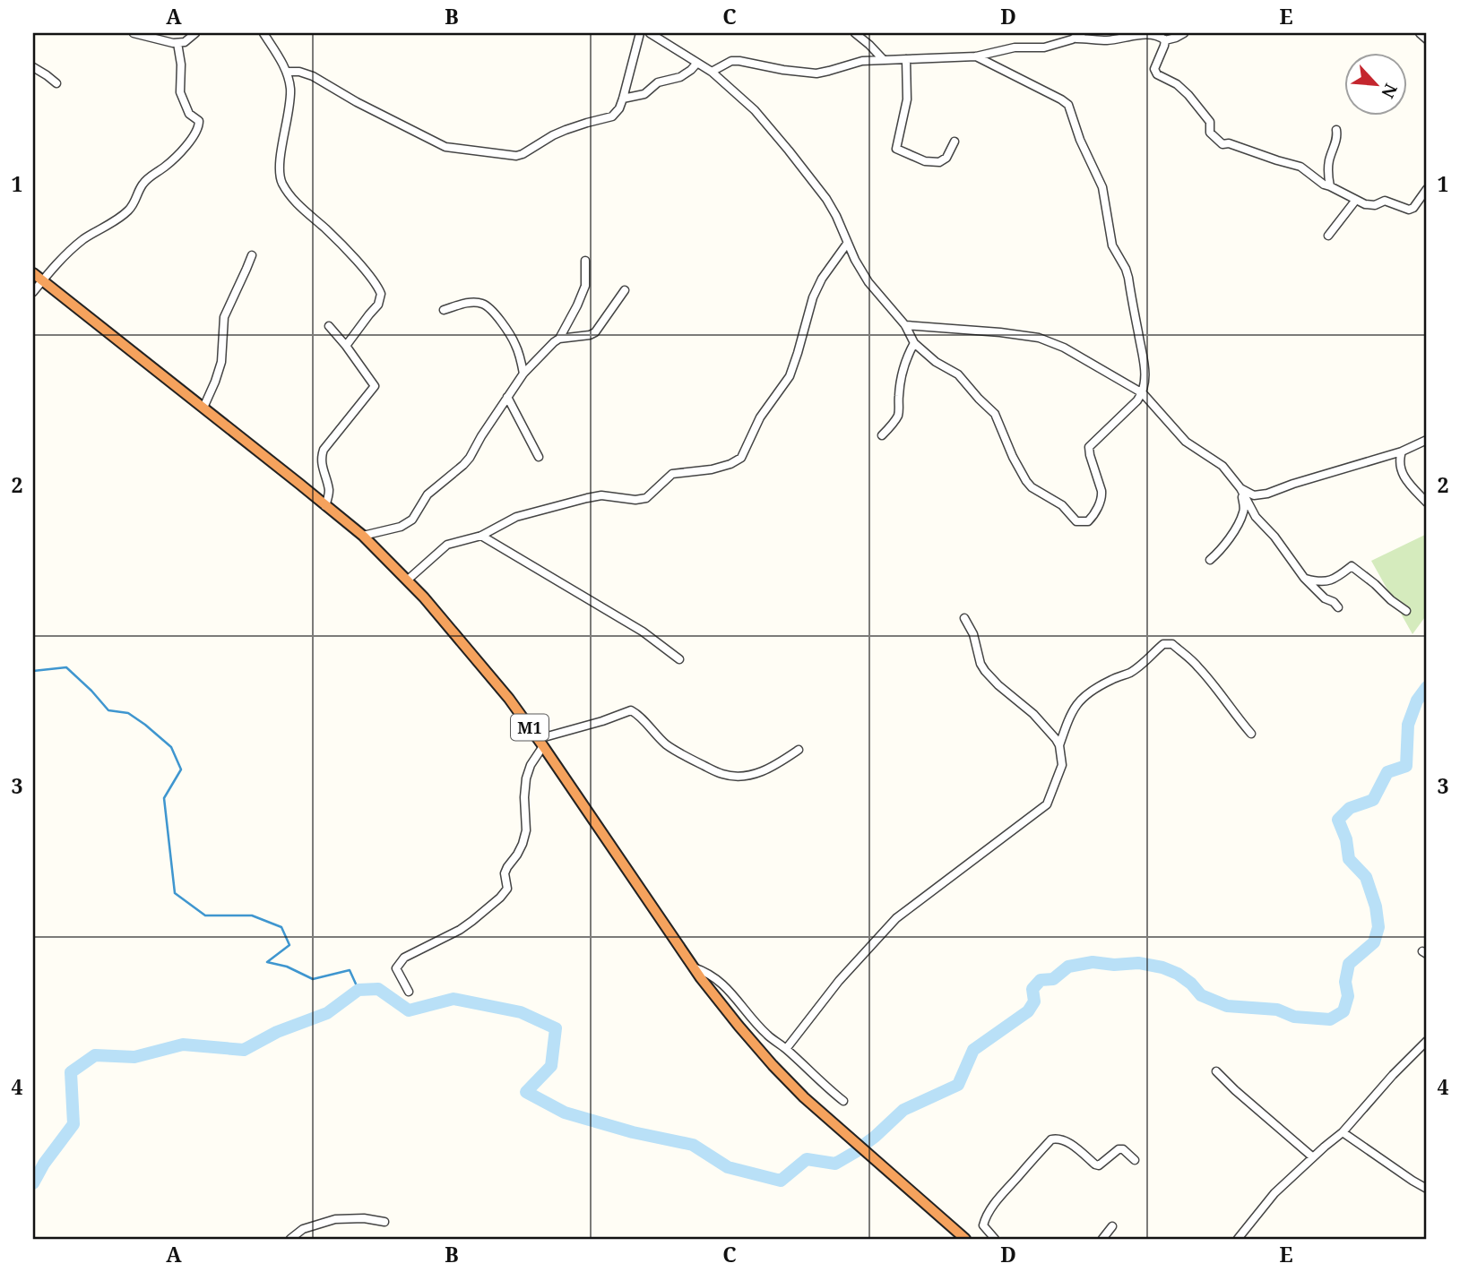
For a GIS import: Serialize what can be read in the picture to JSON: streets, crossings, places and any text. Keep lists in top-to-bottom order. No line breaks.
{"streets":{"highway":["M1"]},"north":"bottom right","grid":{"columns":["A","B","C","D","E"],"rows":["1","2","3","4"]}}
